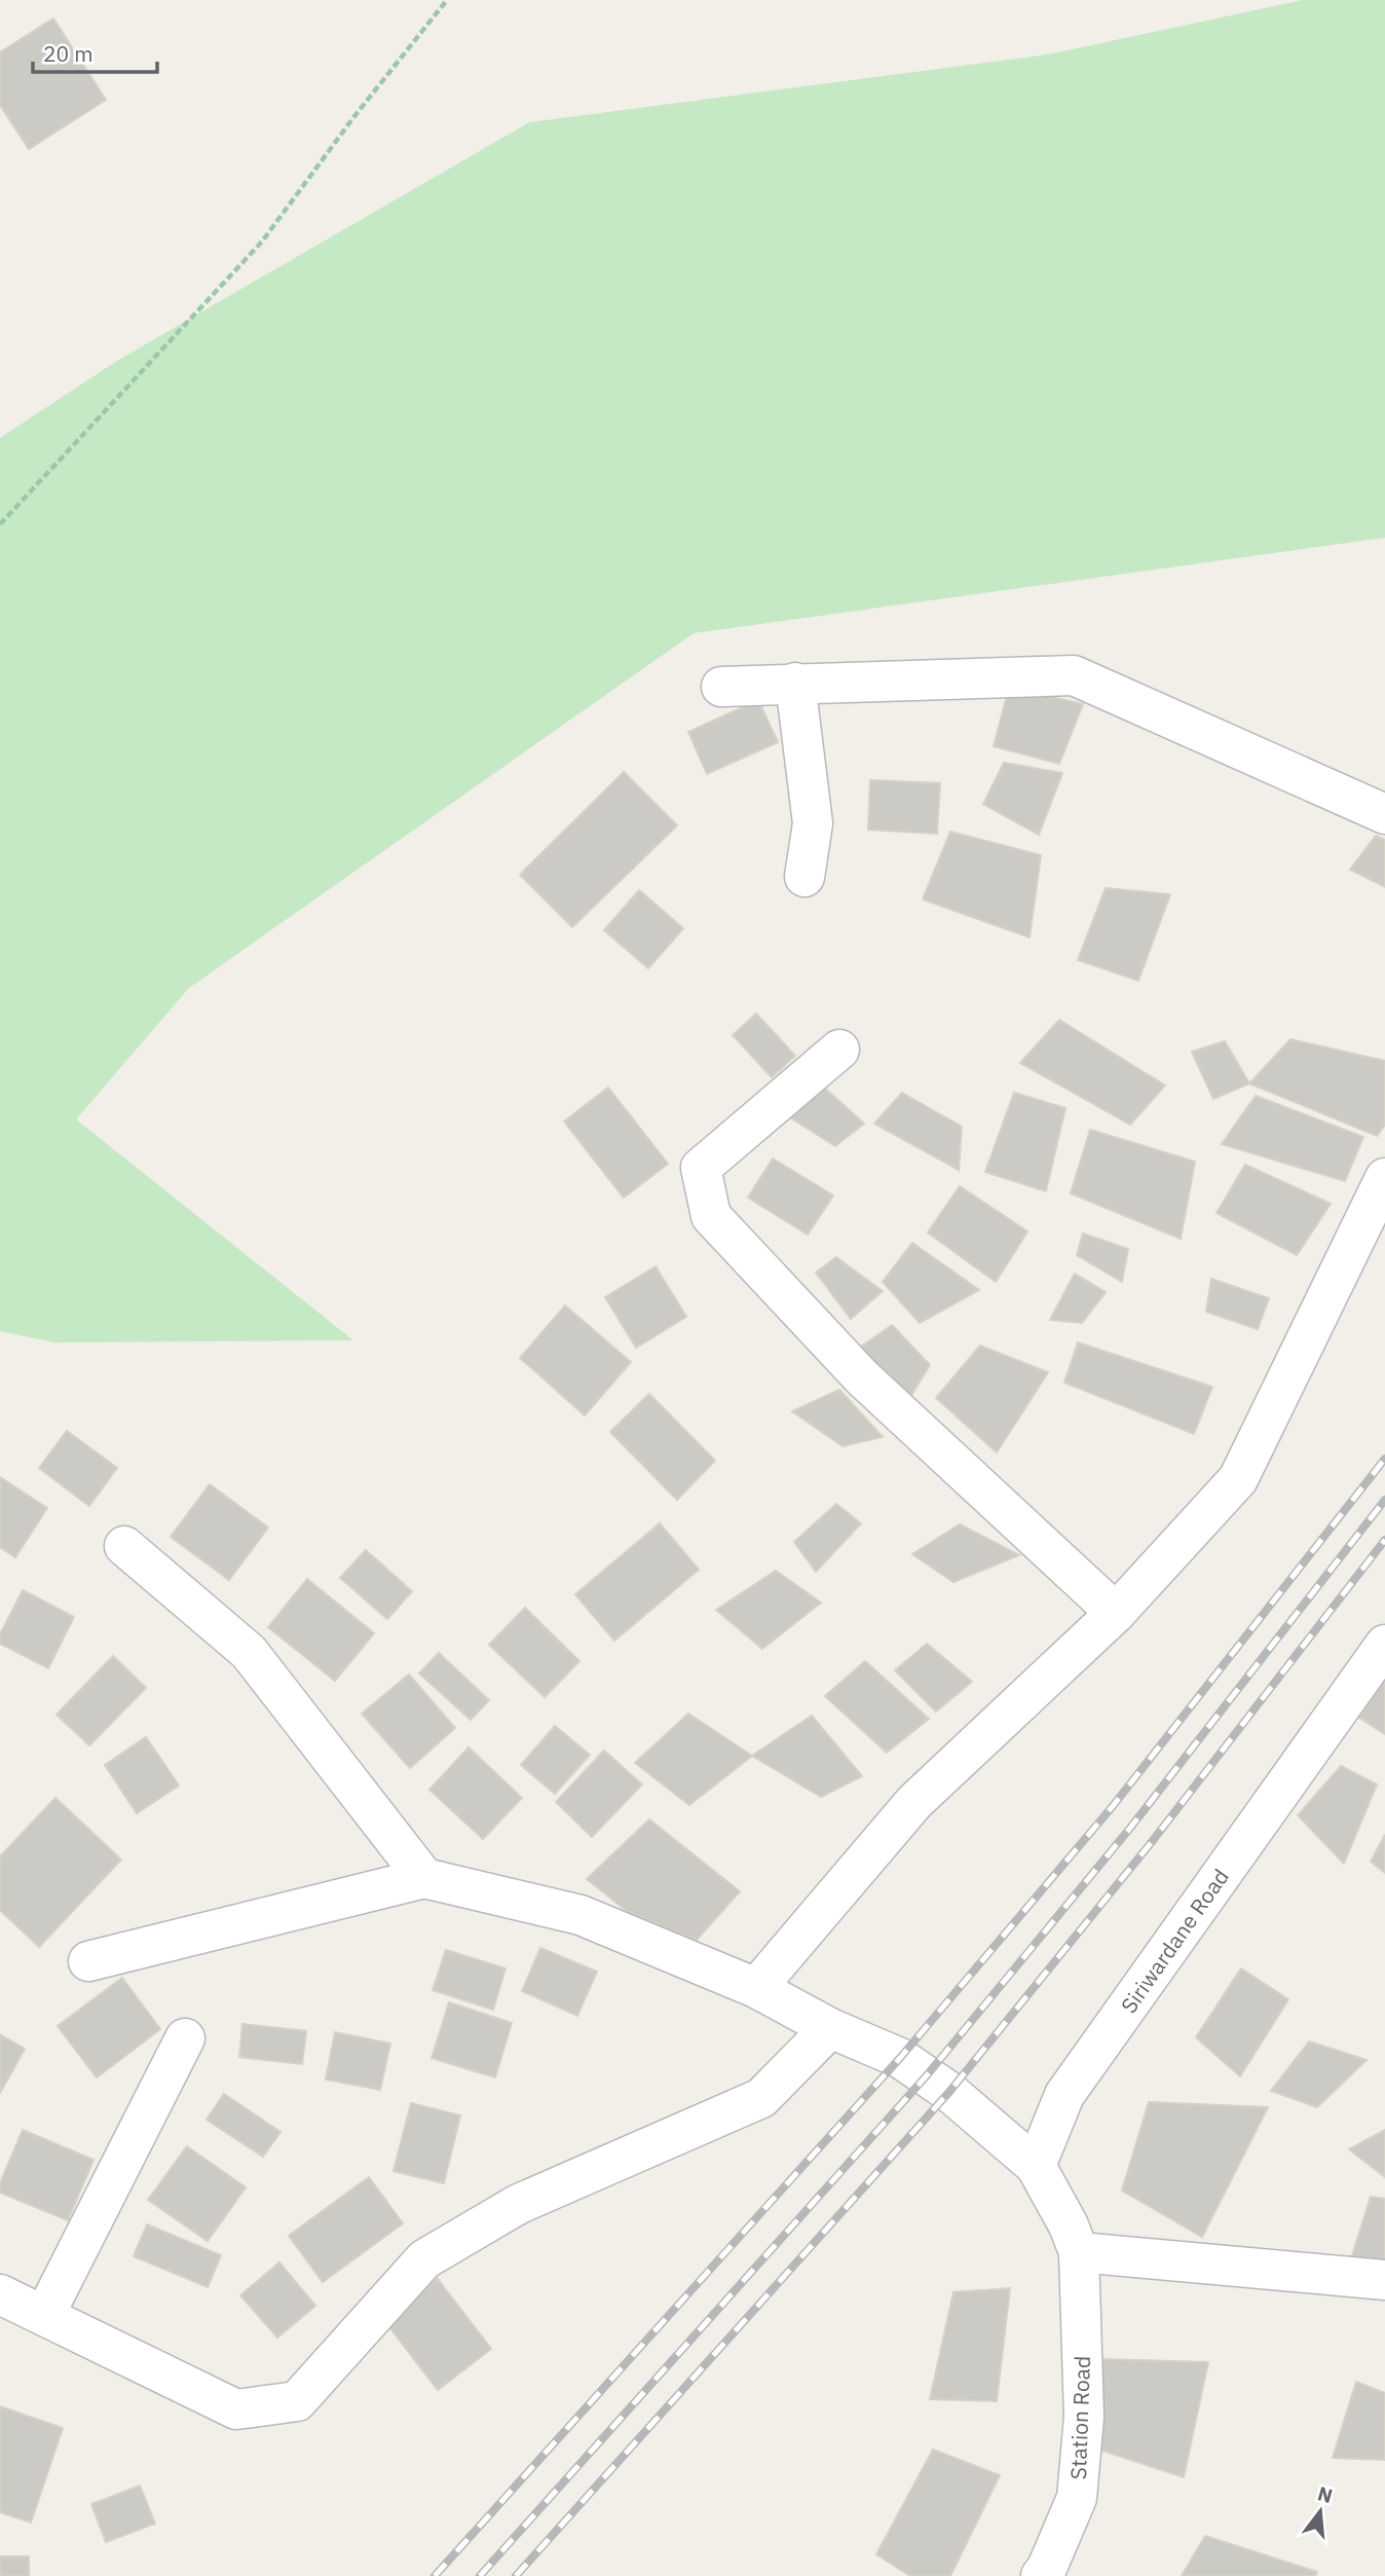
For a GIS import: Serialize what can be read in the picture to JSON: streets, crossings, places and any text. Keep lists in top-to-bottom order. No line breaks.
{"streets":{"street":["Siriwardane Road","Station Road"]},"scale_bar":"20 m","north":"top"}
